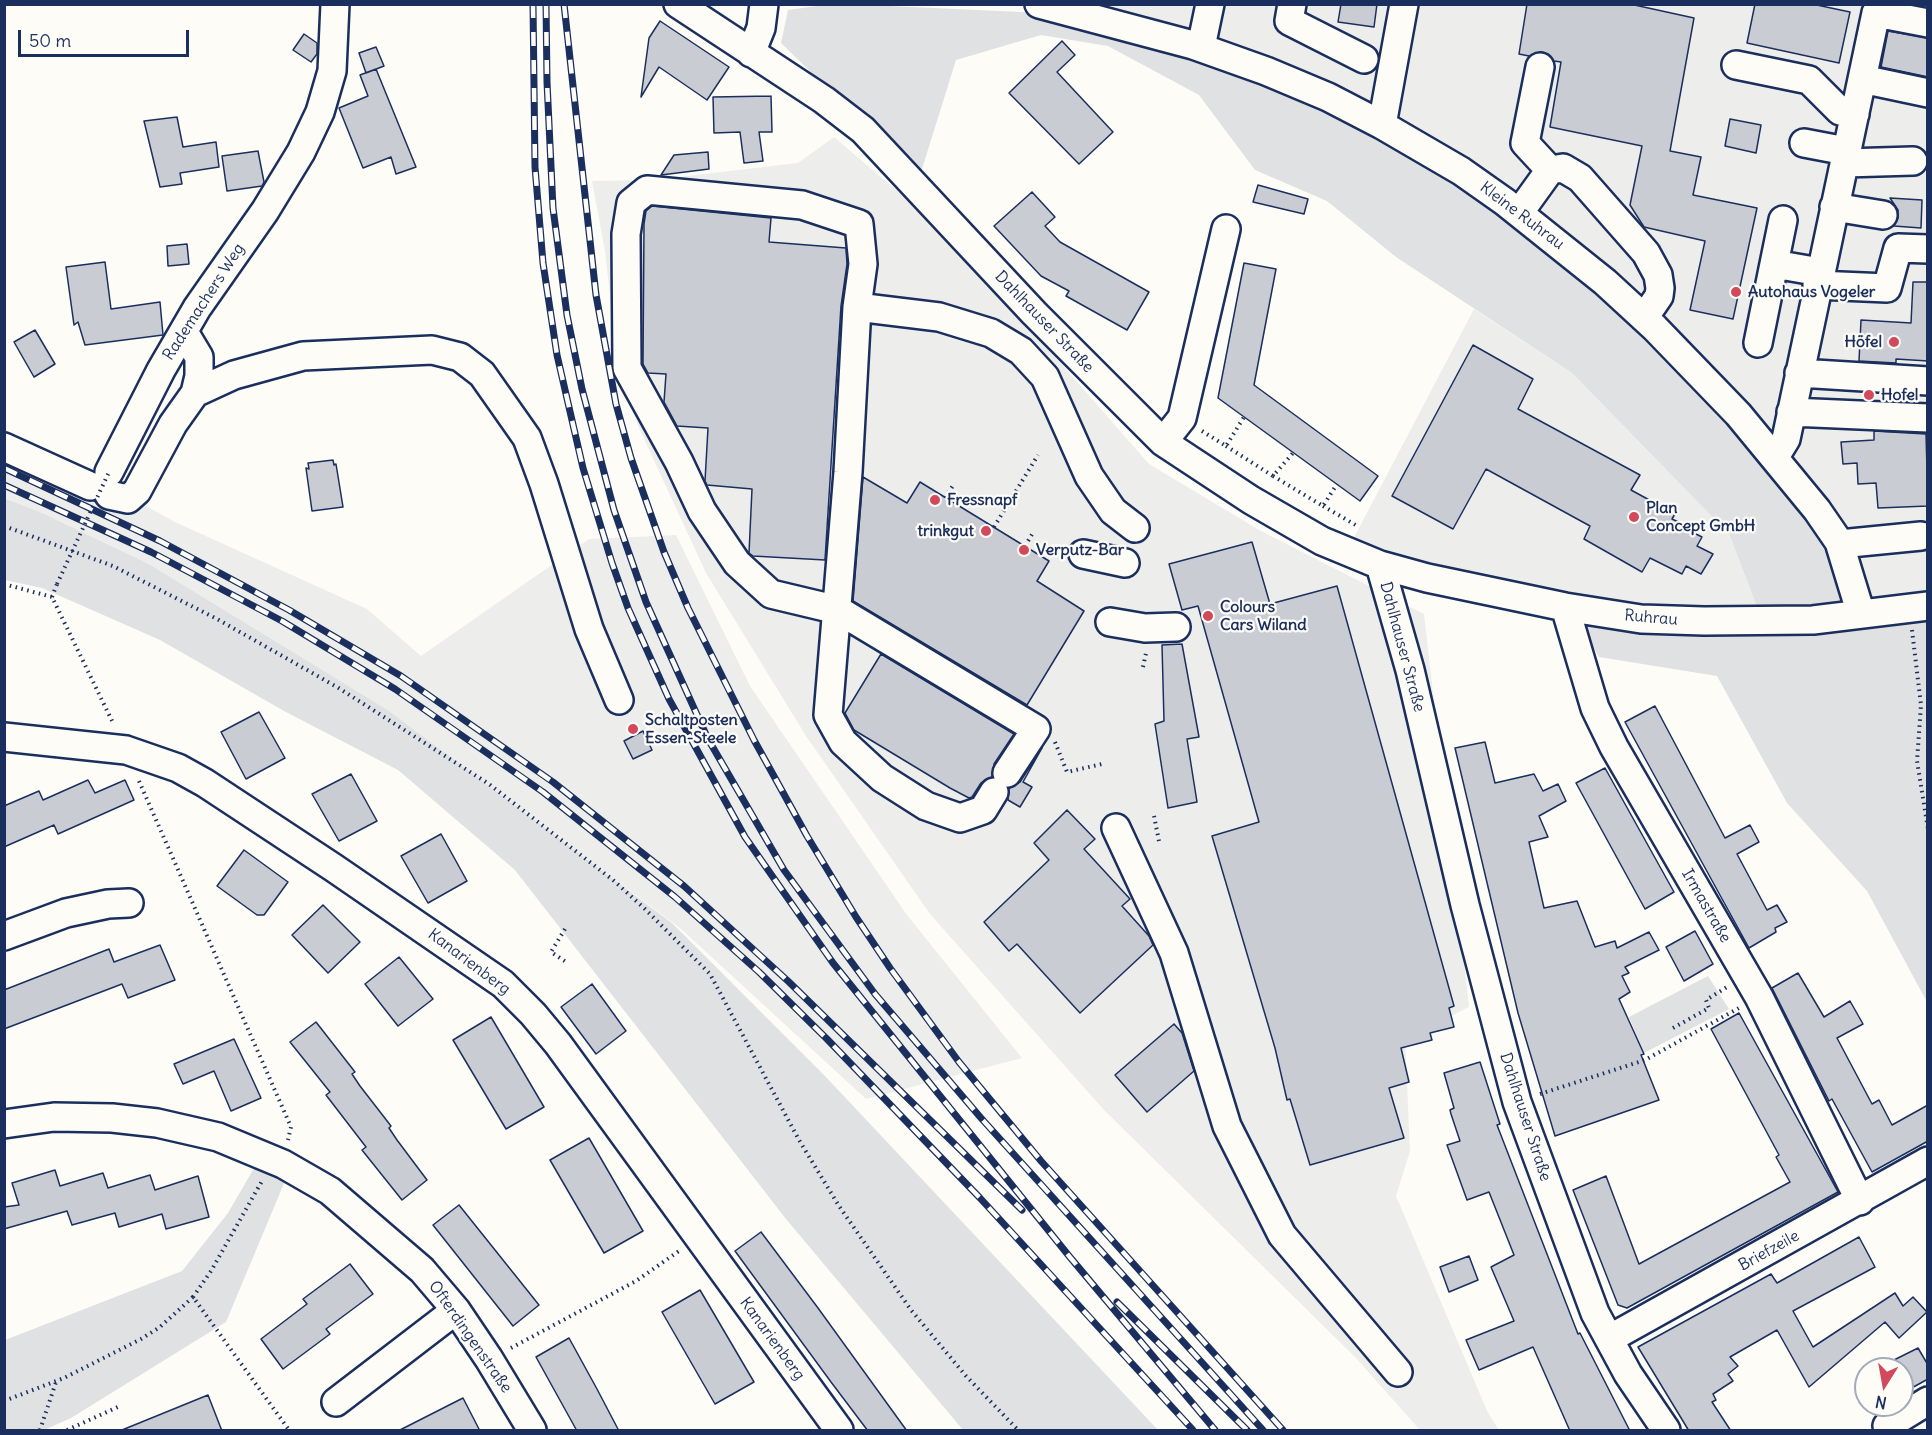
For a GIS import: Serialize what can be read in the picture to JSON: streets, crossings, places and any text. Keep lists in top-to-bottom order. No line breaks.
{"streets":{"street":["Kleine Ruhrau","Rademachers Weg","Dahlhauser Straße","Ruhrau","Irmastraße","Kanarienberg","Briefzeile","Ofterdingenstraße"]},"crossings":[["Kleine Ruhrau","Ruhrau"],["Dahlhauser Straße","Ruhrau"],["Dahlhauser Straße","Briefzeile"],["Ruhrau","Irmastraße"],["Irmastraße","Briefzeile"]],"places":["Autohaus Vogeler","Höfel","Hofel","Fressnapf","Plan Concept GmbH","trinkgut","Verputz-Bar","Colours Cars Wiland","Schaltposten Essen-Steele"],"scale_bar":"50 m","north":"bottom"}
